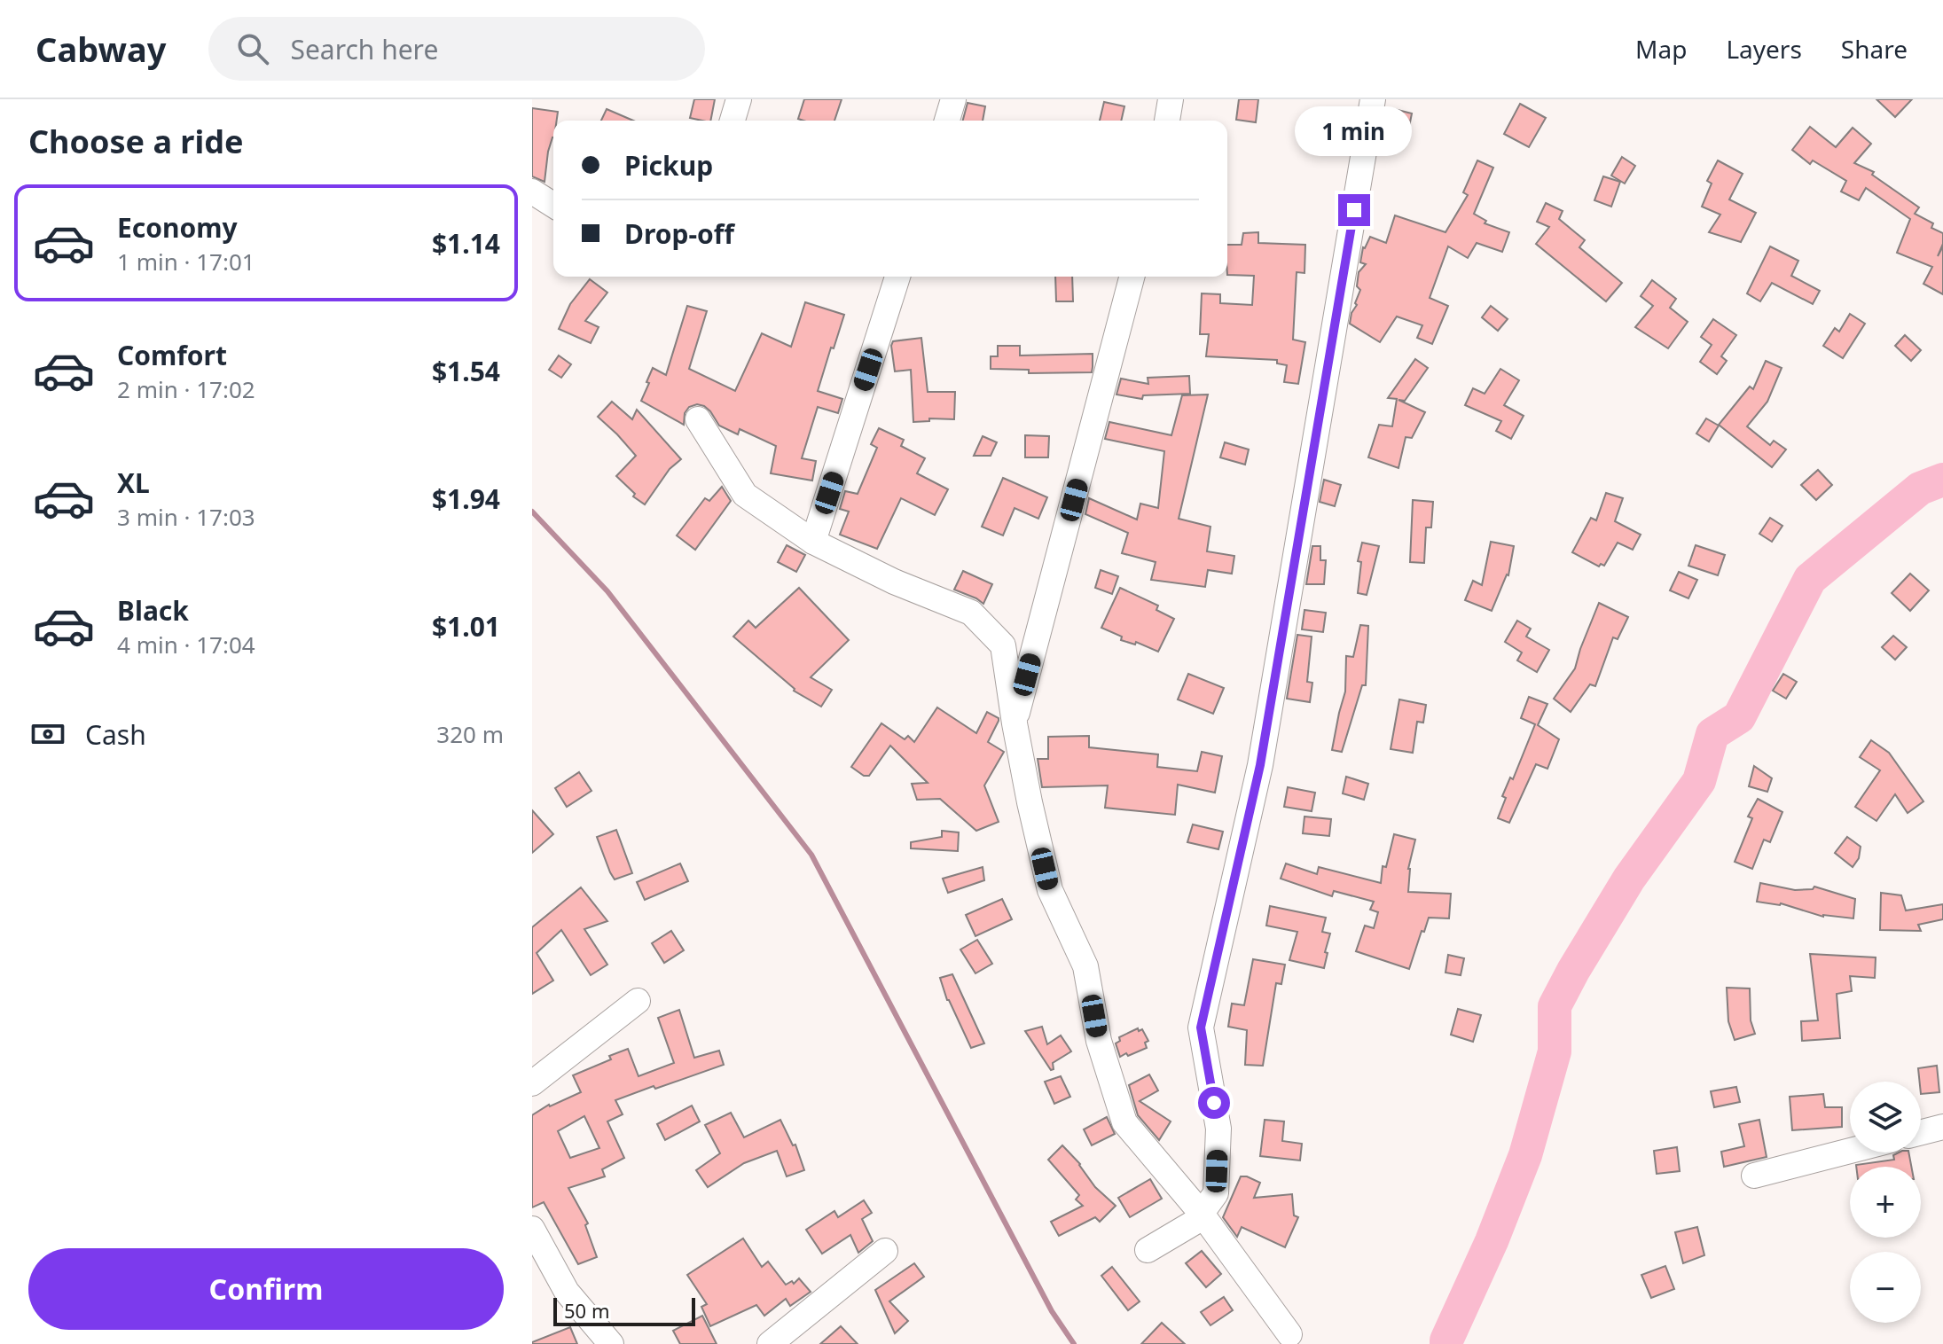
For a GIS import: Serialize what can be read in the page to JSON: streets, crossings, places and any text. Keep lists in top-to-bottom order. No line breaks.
{"scale_bar":"50 m","page":{"header":"Cabway","search":"Search here","nav":["Map","Layers","Share"],"heading":"Choose a ride","bubble":"1 min","banner":["Pickup","Drop-off"],"list":[{"name":"Economy","note":"1 min · 17:01","value":"$1.14"},{"name":"Comfort","note":"2 min · 17:02","value":"$1.54"},{"name":"XL","note":"3 min · 17:03","value":"$1.94"},{"name":"Black","note":"4 min · 17:04","value":"$1.01"}],"pay":["Cash","320 m"],"map_buttons":["+","−"],"buttons":"Confirm","scale":"50 m"}}
